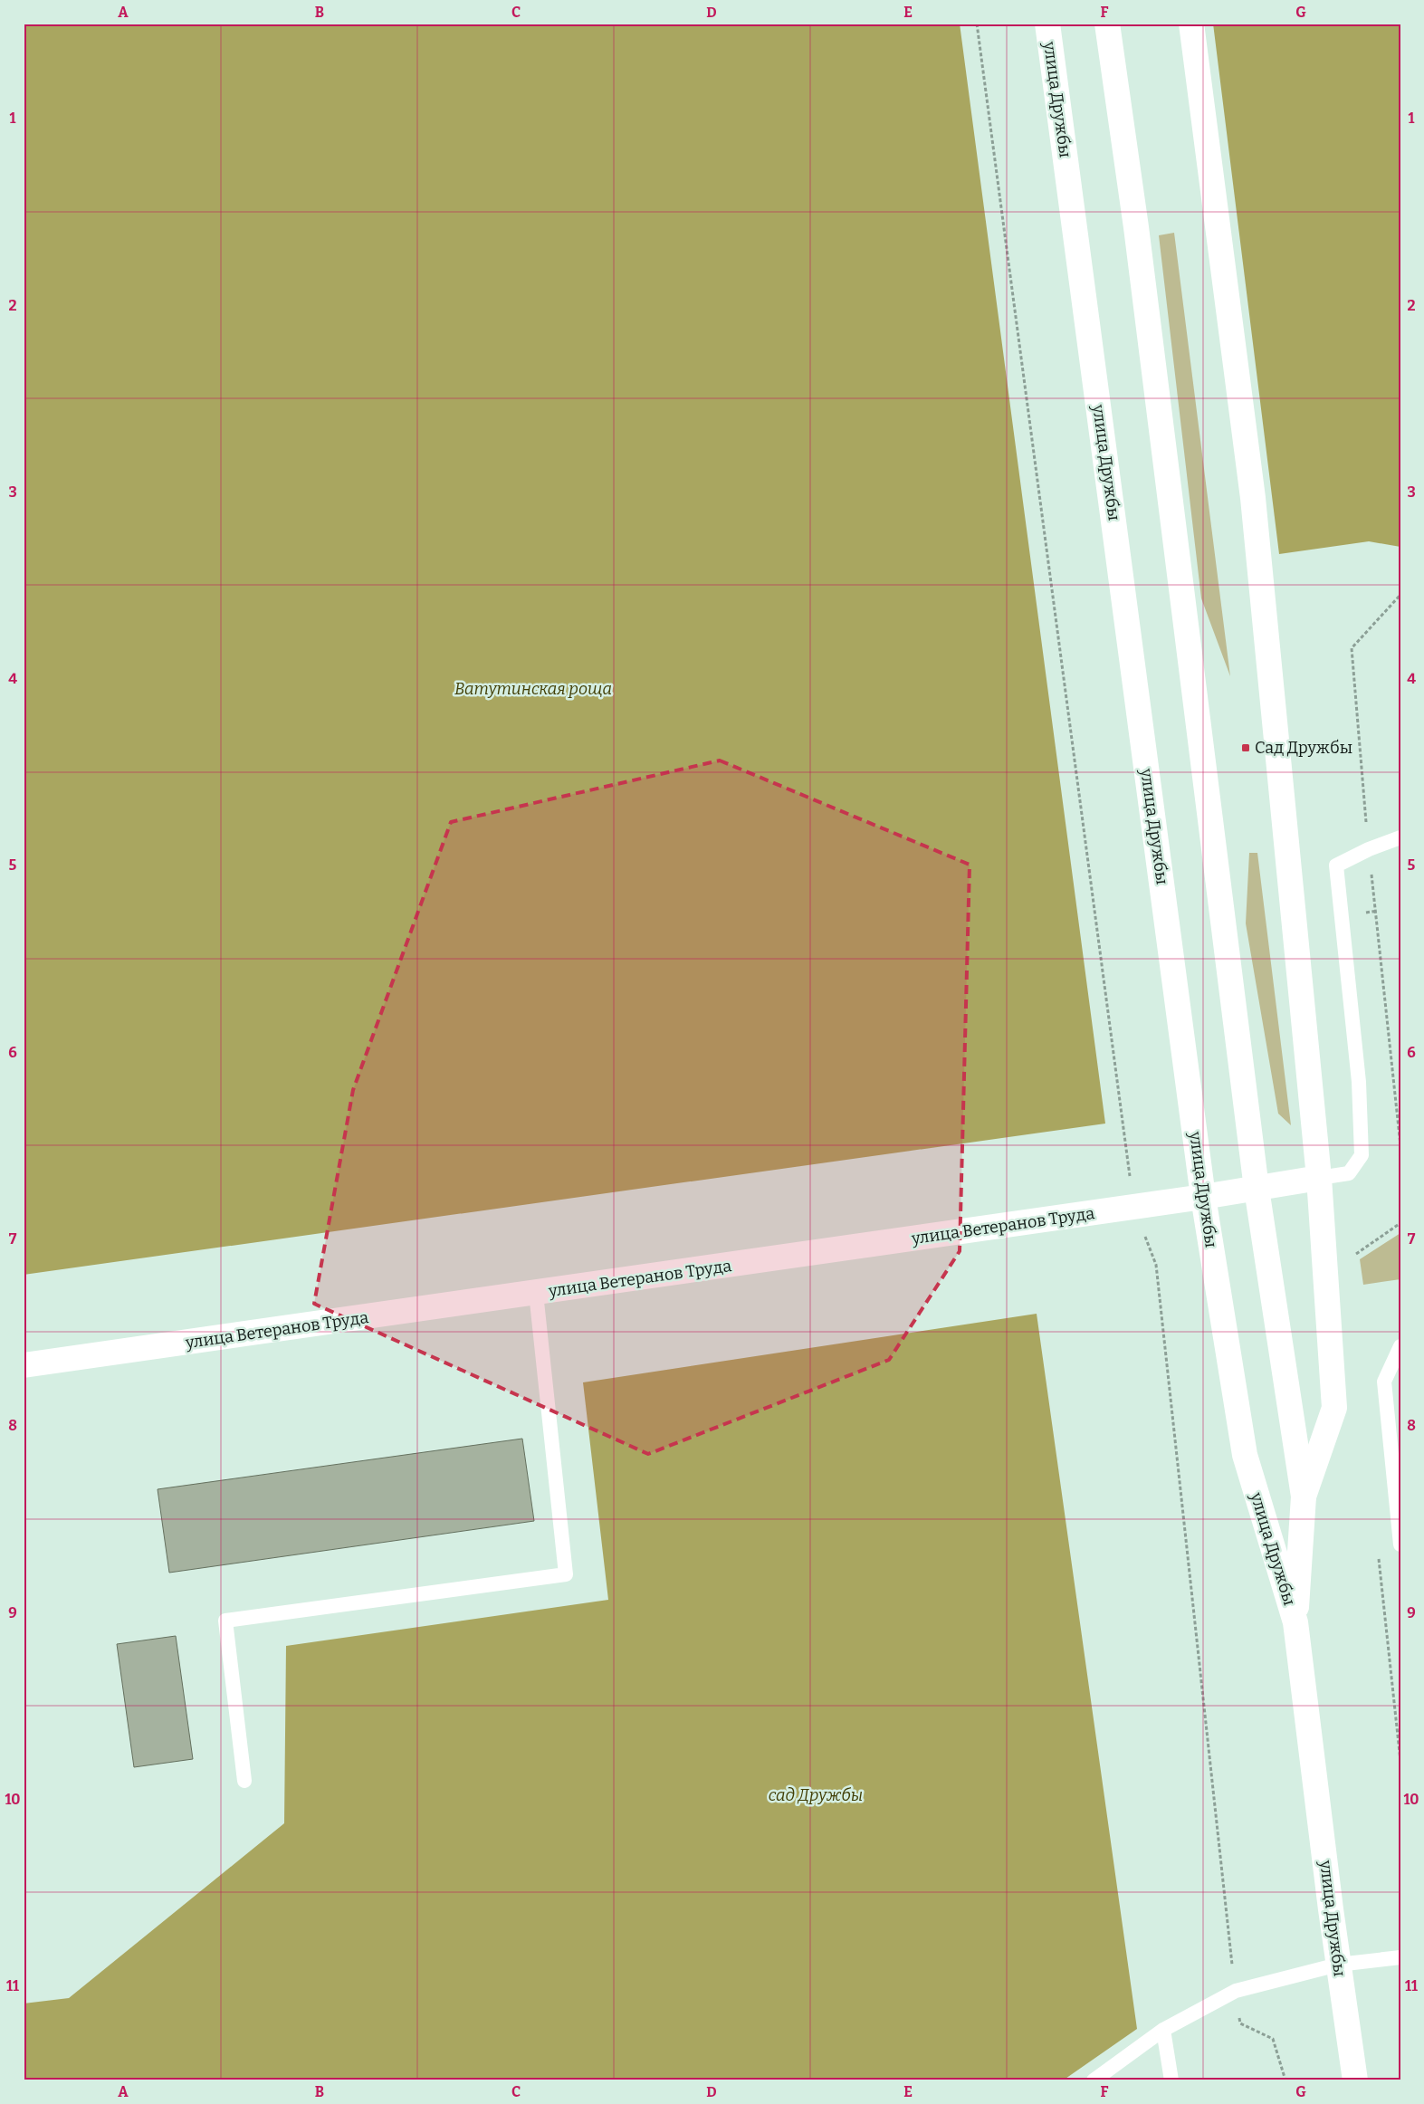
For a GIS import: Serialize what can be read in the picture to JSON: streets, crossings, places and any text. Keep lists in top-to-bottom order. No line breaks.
{"streets":{"main road":["улица Дружбы","улица Ветеранов Труда"]},"crossings":[["улица Дружбы","улица Ветеранов Труда"]],"parks":["Ватутинская роща","сад Дружбы"],"places":{"transit":["Сад Дружбы"]},"grid":{"columns":["A","B","C","D","E","F","G"],"rows":["1","2","3","4","5","6","7","8","9","10","11"]}}
